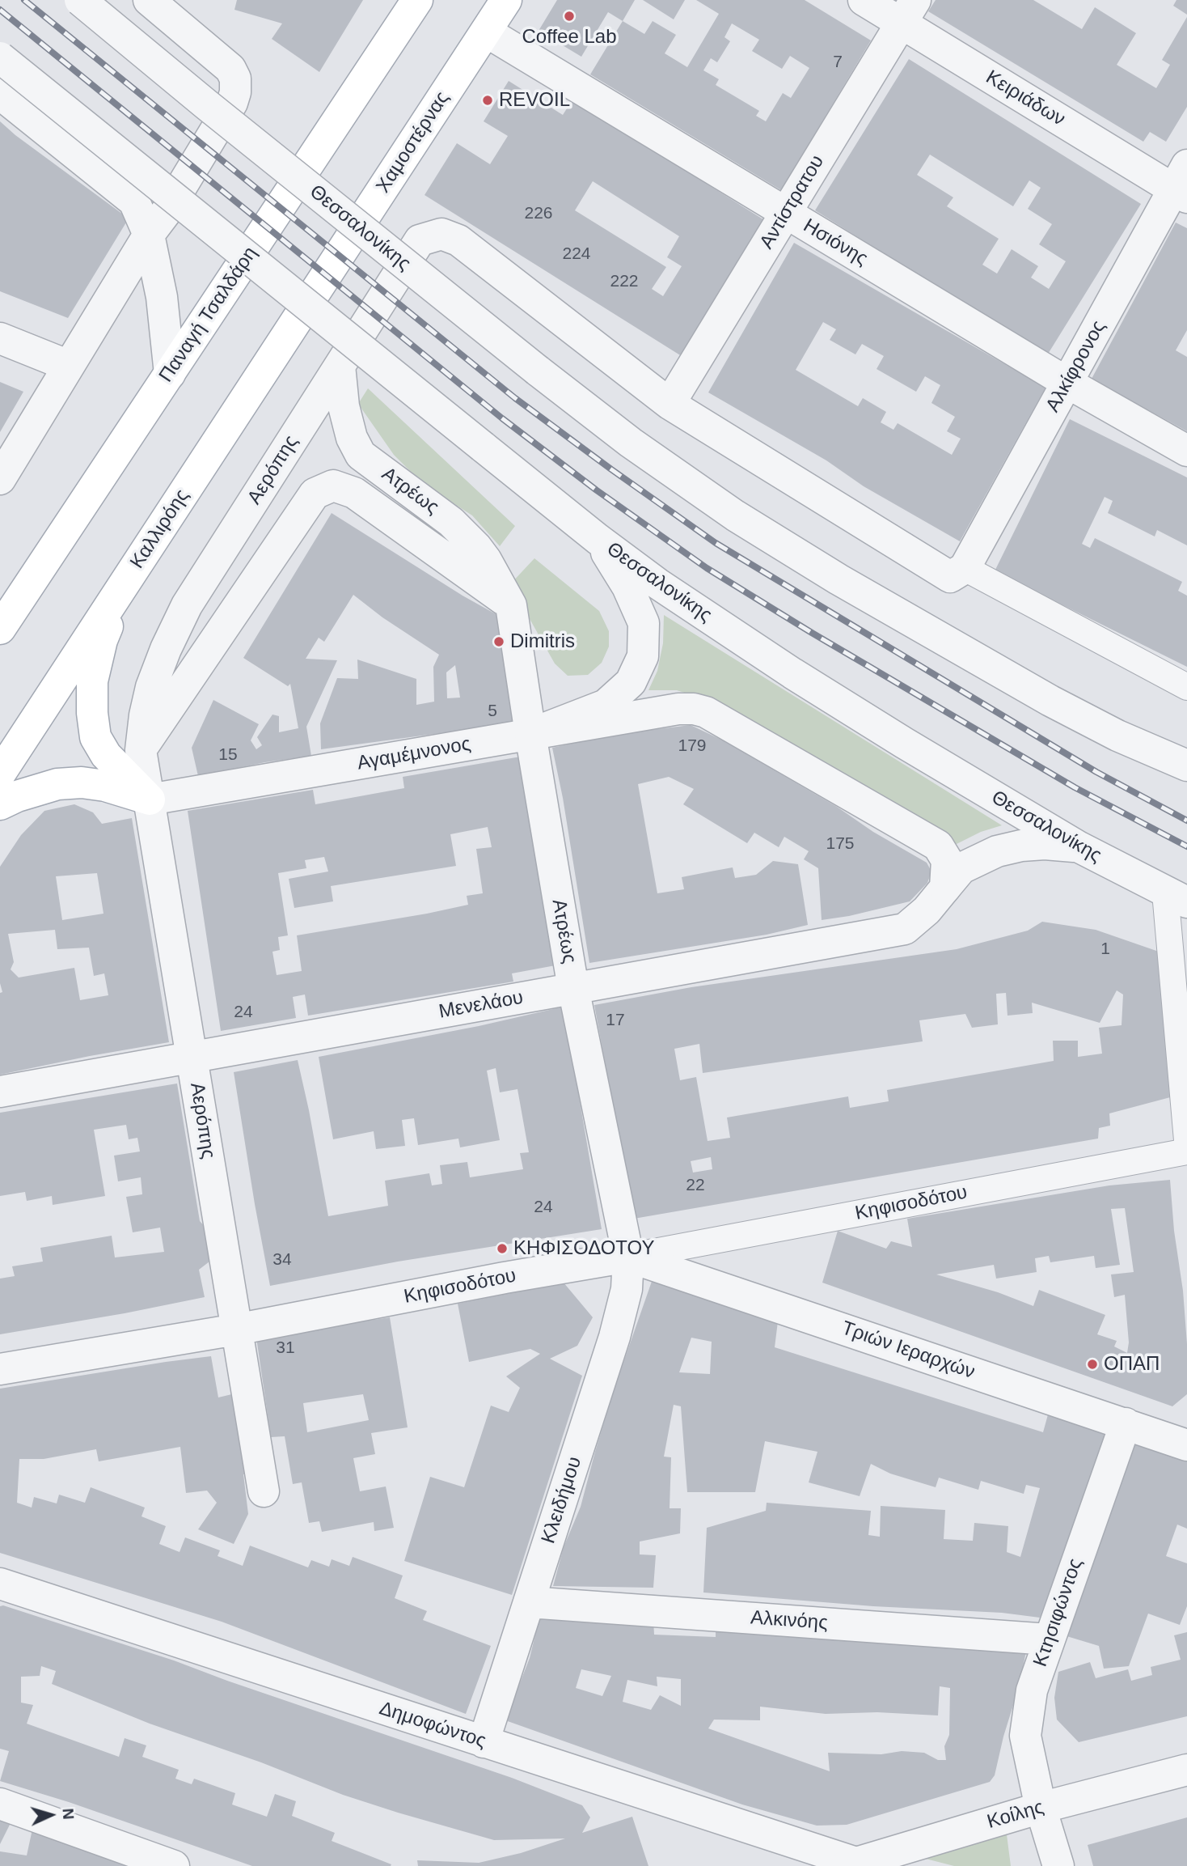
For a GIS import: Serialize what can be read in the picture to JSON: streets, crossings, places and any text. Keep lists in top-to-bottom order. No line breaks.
{"streets":{"main road":["Χαμοστέρνας","Παναγή Τσαλδάρη","Καλλιρόης"],"street":["Κειριάδων","Αντίστρατου","Θεσσαλονίκης","Ησιόνης","Αλκίφρονος","Αερόπης","Ατρέως","Αγαμέμνονος","Μενελάου","Κηφισοδότου","Τριών Ιεραρχών","Κλειδήμου","Κτησιφώντος","Αλκινόης","Δημοφώντος","Κοίλης"]},"crossings":[["Κειριάδων","Αντίστρατου"],["Κειριάδων","Αλκίφρονος"],["Χαμοστέρνας","Ησιόνης"],["Χαμοστέρνας","Καλλιρόης"],["Αντίστρατου","Ησιόνης"],["Αντίστρατου","Αερόπης"],["Θεσσαλονίκης","Μενελάου"],["Ησιόνης","Αλκίφρονος"],["Αερόπης","Ατρέως"],["Αερόπης","Αγαμέμνονος"],["Αερόπης","Μενελάου"],["Αερόπης","Κηφισοδότου"],["Ατρέως","Αγαμέμνονος"],["Ατρέως","Μενελάου"],["Ατρέως","Κηφισοδότου"],["Ατρέως","Τριών Ιεραρχών"],["Ατρέως","Κλειδήμου"],["Αγαμέμνονος","Μενελάου"],["Κηφισοδότου","Τριών Ιεραρχών"],["Κηφισοδότου","Κλειδήμου"],["Τριών Ιεραρχών","Κλειδήμου"],["Τριών Ιεραρχών","Κτησιφώντος"],["Κλειδήμου","Αλκινόης"],["Κλειδήμου","Δημοφώντος"],["Κτησιφώντος","Αλκινόης"],["Κτησιφώντος","Κοίλης"],["Δημοφώντος","Κοίλης"]],"places":["Coffee Lab","REVOIL","Dimitris","ΚΗΦΙΣΟΔΟΤΟΥ","ΟΠΑΠ"],"house_numbers":["7","226","224","222","5","179","15","175","1","24","17","22","24","34","31"],"north":"right"}
